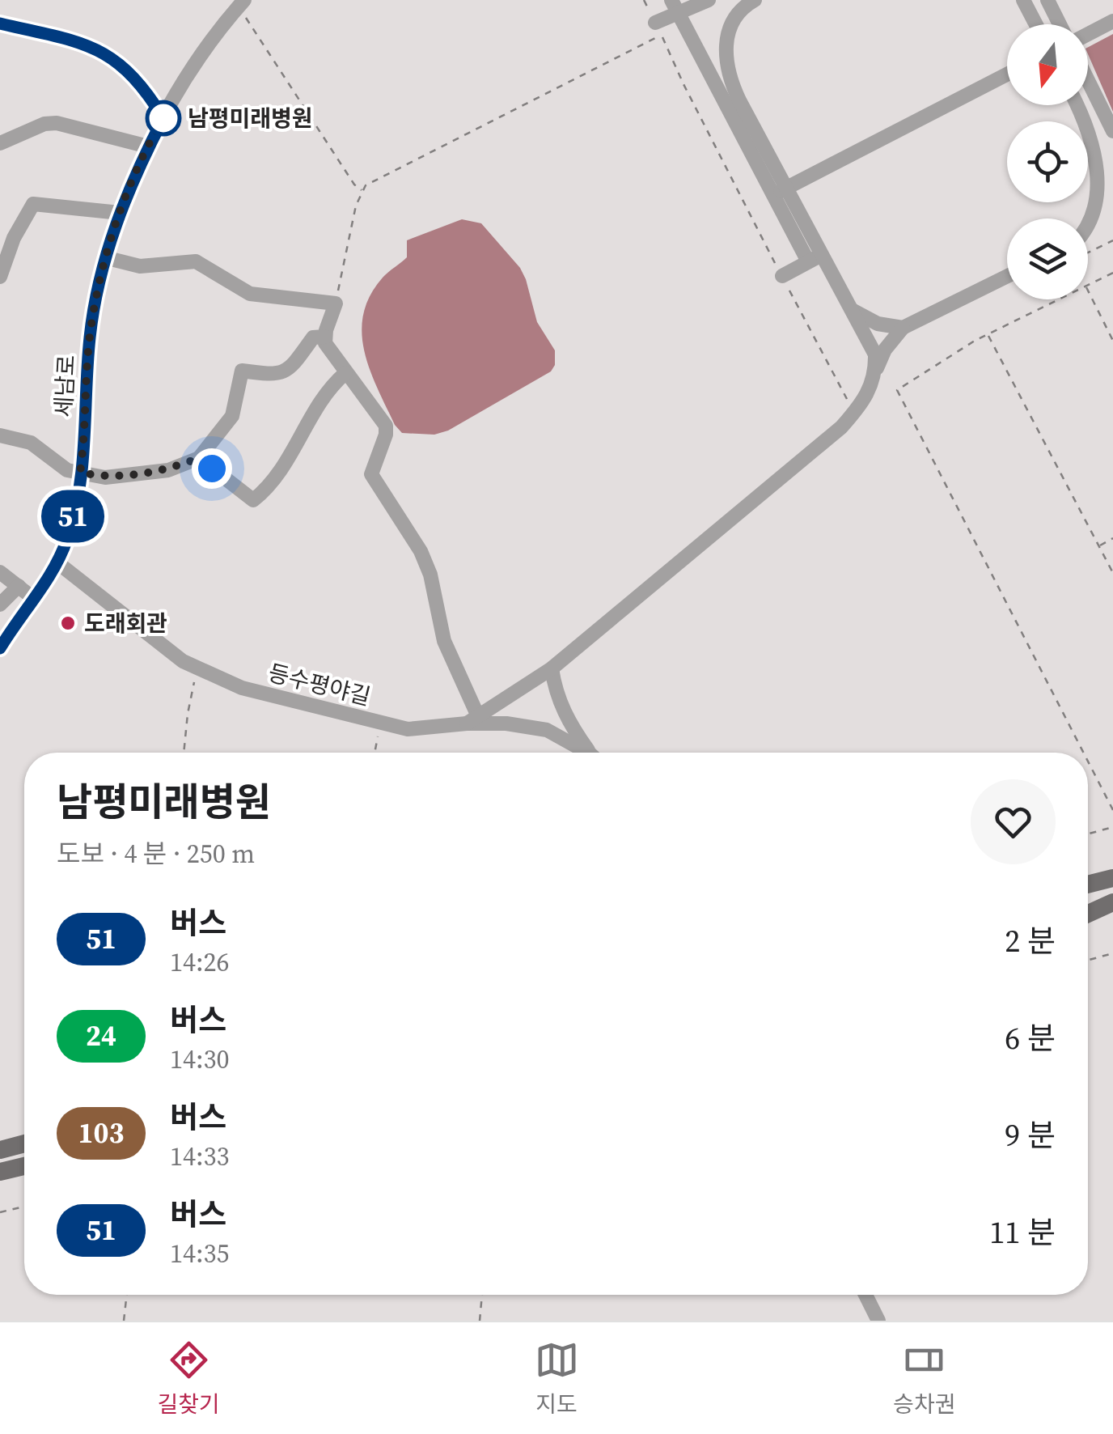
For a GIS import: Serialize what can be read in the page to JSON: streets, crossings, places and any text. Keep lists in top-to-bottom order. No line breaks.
{"streets":{"street":["세남로","등수평야길"]},"crossings":[["세남로","등수평야길"]],"places":["남평미래병원","도래회관"],"lines":["bus line 51"],"north":"bottom","page":{"on_map":"51","heading":["남평미래병원","도보 · 4 분 · 250 m"],"list":[{"mark":"51","name":"버스","note":"14:26","value":"2 분"},{"mark":"24","name":"버스","note":"14:30","value":"6 분"},{"mark":"103","name":"버스","note":"14:33","value":"9 분"},{"mark":"51","name":"버스","note":"14:35","value":"11 분"}],"tabs":["길찾기","지도","승차권"]}}
